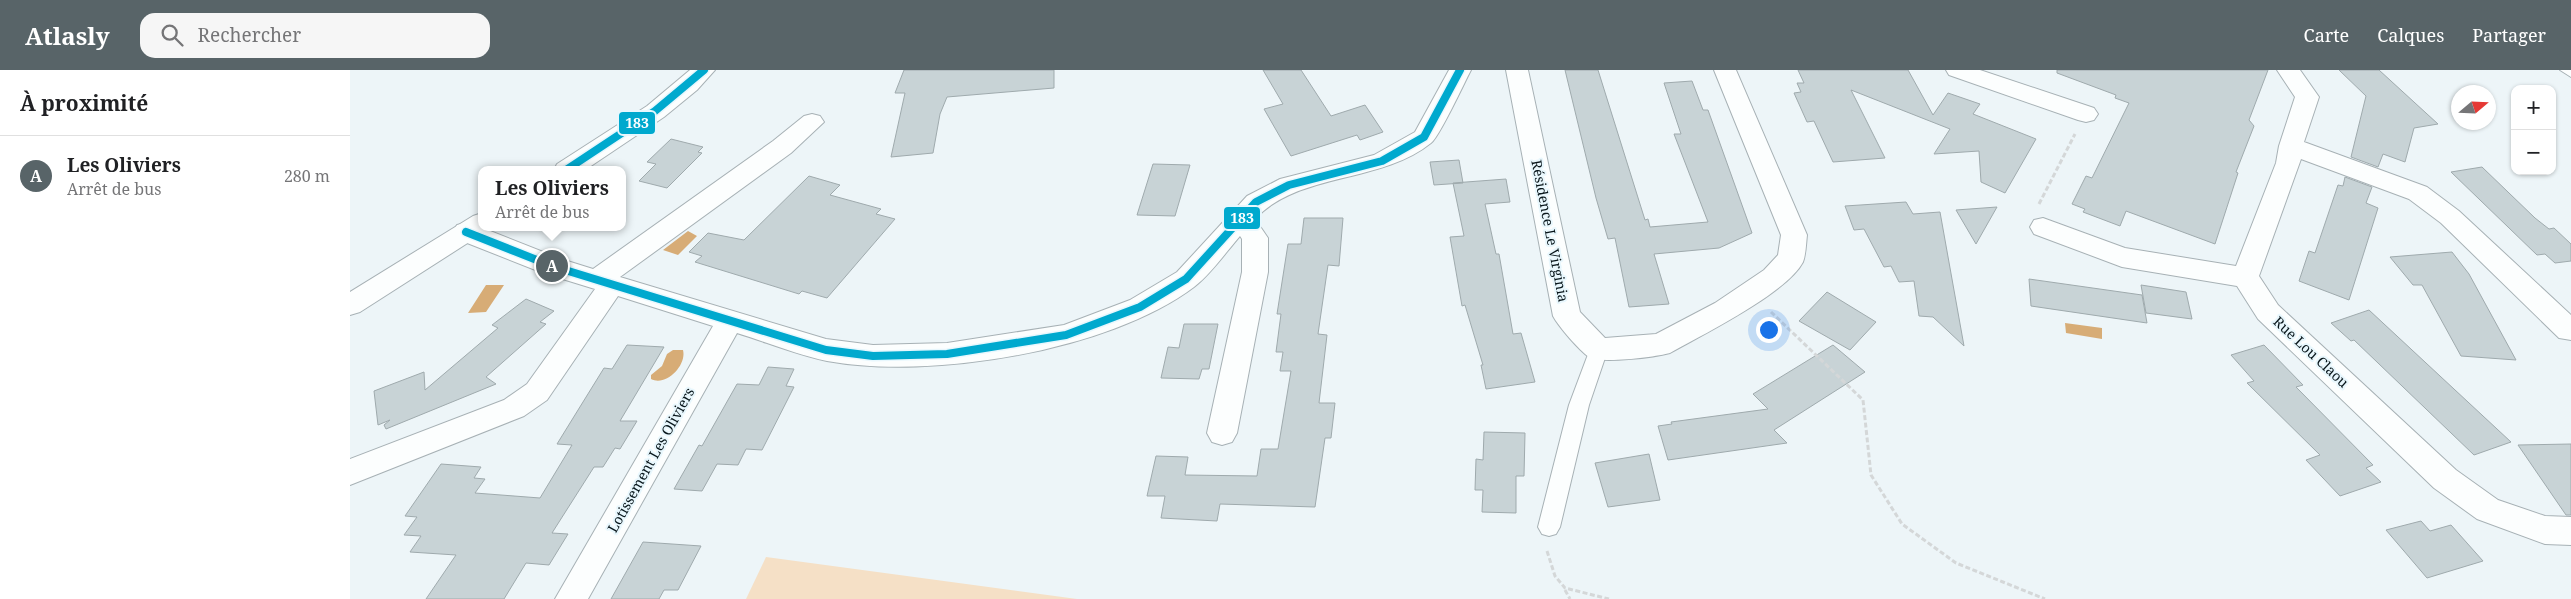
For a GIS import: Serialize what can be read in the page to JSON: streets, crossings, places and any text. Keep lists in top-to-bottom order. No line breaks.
{"streets":{"street":["Résidence Le Virginia","Rue Lou Claou","Lotissement Les Oliviers"]},"lines":["transit line 183"],"north":"right","page":{"header":"Atlasly","search":"Rechercher","nav":["Carte","Calques","Partager"],"heading":"À proximité","map_buttons":["+","−"],"list":[{"mark":"A","name":"Les Oliviers","note":"Arrêt de bus","value":"280 m"}],"popup":["Les Oliviers","Arrêt de bus"],"pins":"A"}}
